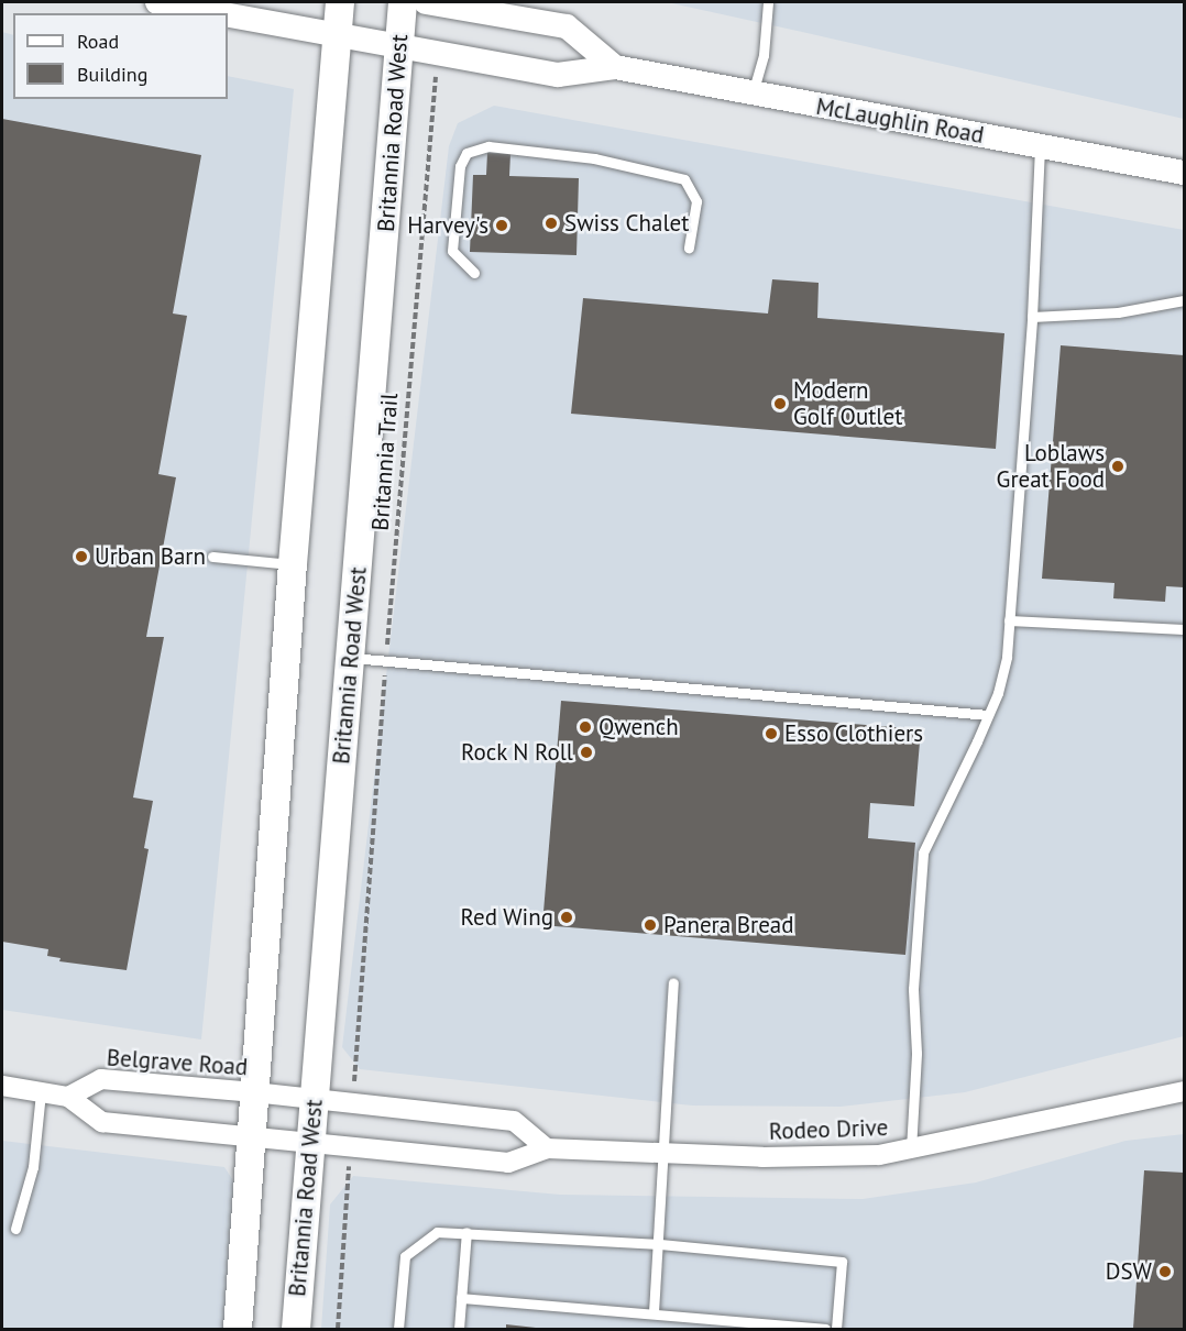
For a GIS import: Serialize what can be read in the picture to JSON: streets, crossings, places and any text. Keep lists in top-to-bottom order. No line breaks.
{"streets":{"main road":["Britannia Road West"],"street":["McLaughlin Road","Belgrave Road","Rodeo Drive"],"path":["Britannia Trail"]},"crossings":[["McLaughlin Road","Britannia Road West"],["Britannia Road West","Belgrave Road"],["Britannia Road West","Rodeo Drive"]],"places":["Swiss Chalet","Harvey's","Modern Golf Outlet","Loblaws Great Food","Urban Barn","Qwench","Esso Clothiers","Rock N Roll","Red Wing","Panera Bread","DSW"],"legend":["Road","Building"]}
